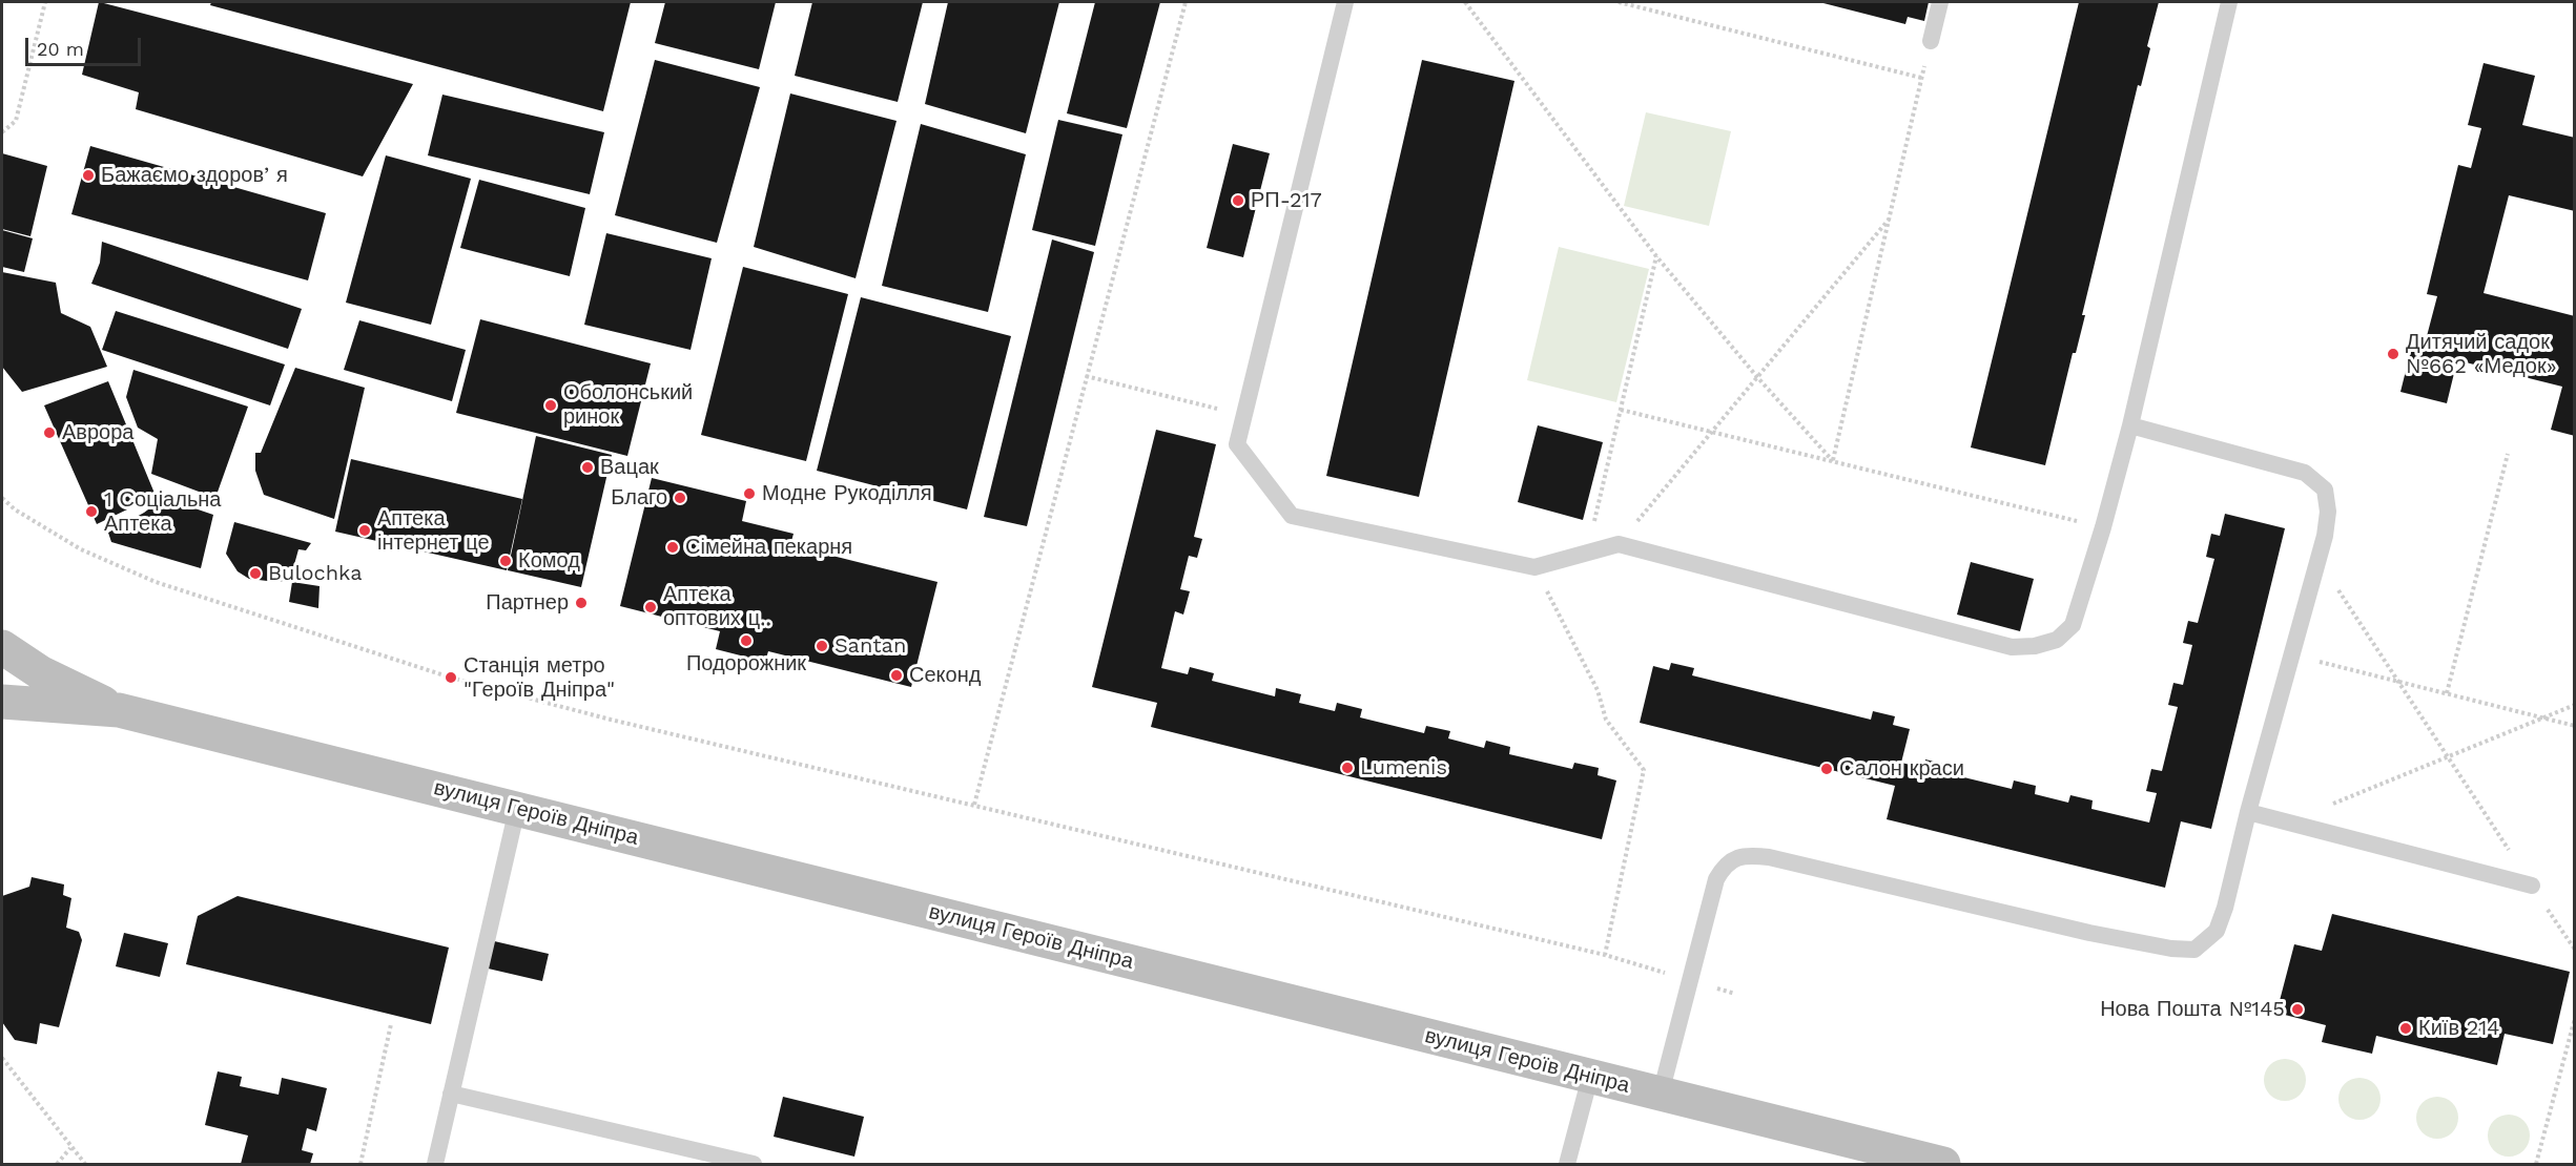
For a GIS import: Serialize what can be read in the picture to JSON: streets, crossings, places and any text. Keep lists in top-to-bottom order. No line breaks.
{"streets":{"main road":["вулиця Героїв Дніпра"]},"places":["Бажаємо здоровʼя","РП-217","Дитячий садок №662 «Медок»","Оболонський ринок","Аврора","Вацак","Модне Рукоділля","Благо","1 Соціальна Аптека","Аптека інтернет це","Сімейна пекарня","Комод","Bulochka","Партнер","Аптека оптових ц‥","Подорожник","Santan","Секонд","Станція метро \"Героїв Дніпра\"","Lumenis","Салон краси","Нова Пошта №145","Київ 214"],"scale_bar":"20 m"}
